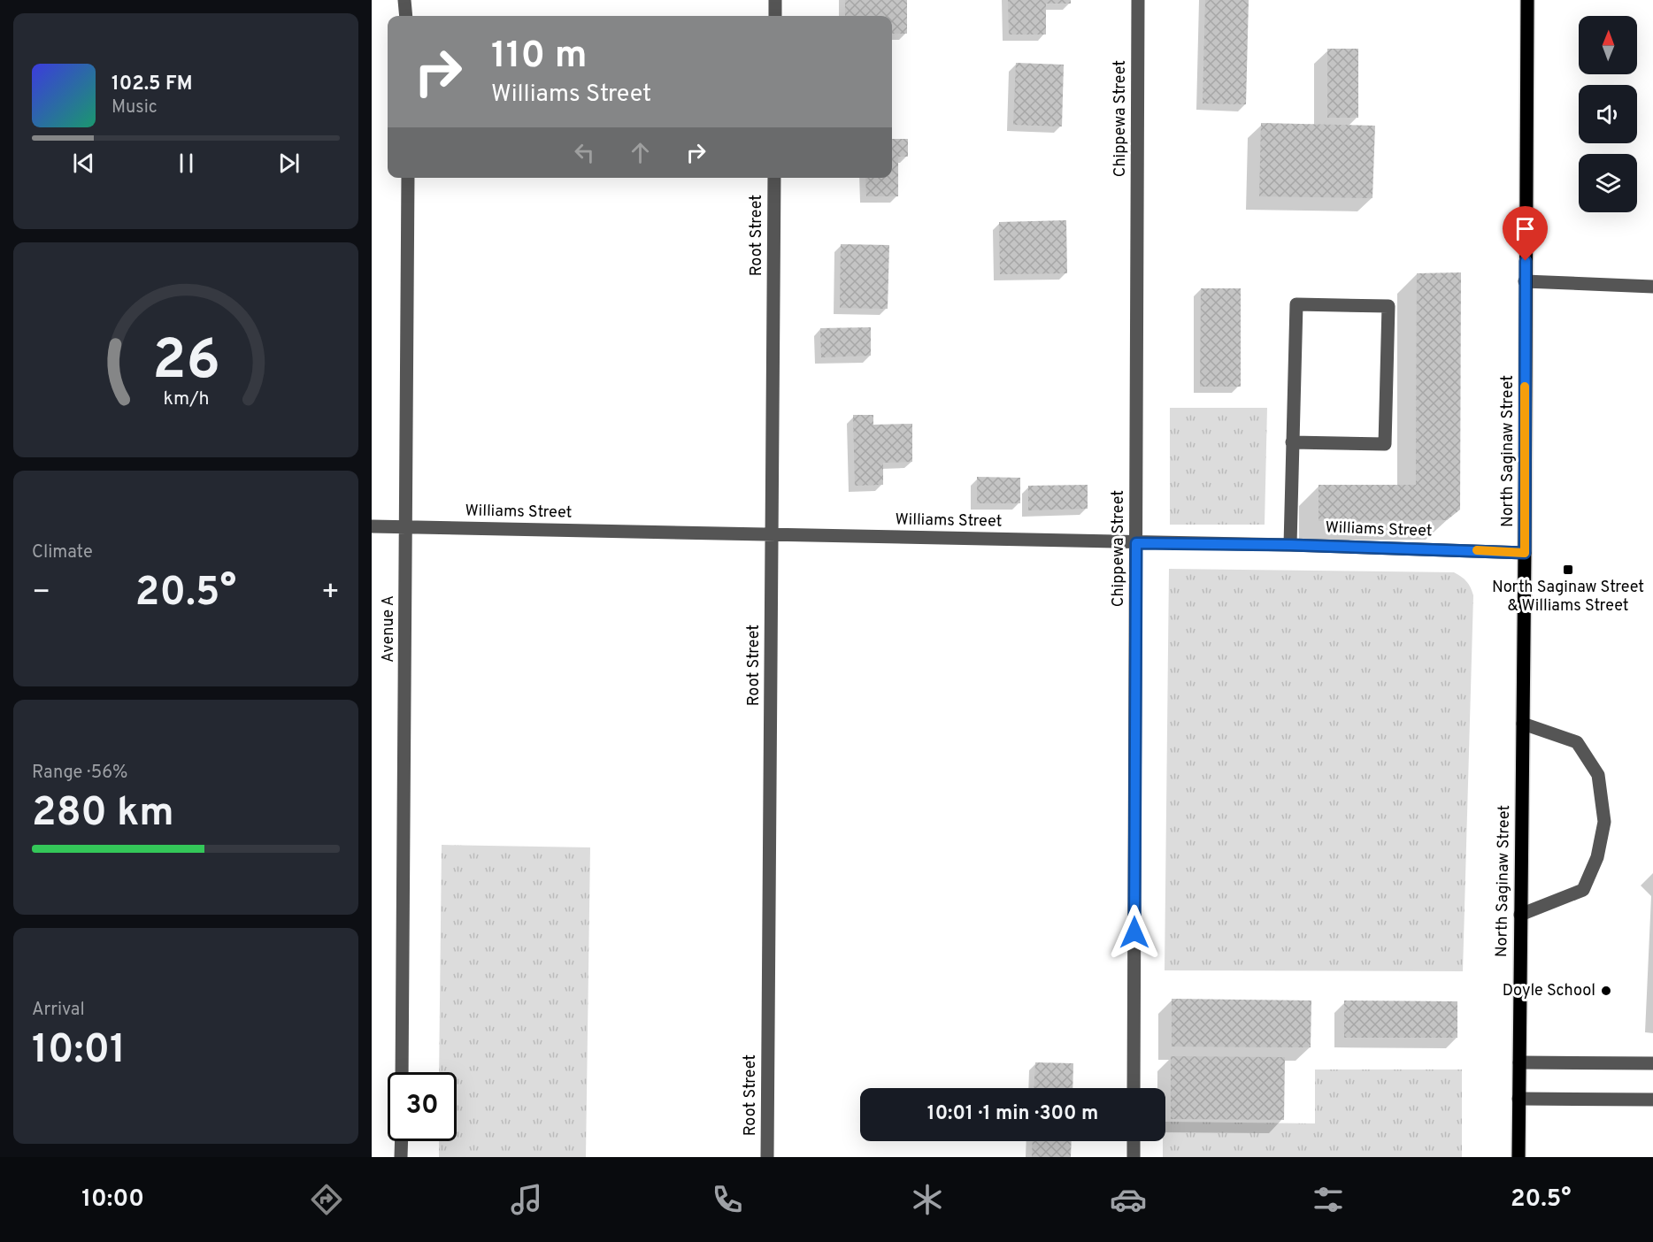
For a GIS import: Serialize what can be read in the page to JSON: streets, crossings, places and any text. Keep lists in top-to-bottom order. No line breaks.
{"streets":{"main road":["North Saginaw Street"],"street":["Chippewa Street","Root Street","Williams Street","Avenue A"]},"crossings":[["Chippewa Street","Williams Street"],["Root Street","Williams Street"],["North Saginaw Street","Williams Street"],["Williams Street","Avenue A"]],"places":{"transit":["North Saginaw Street & Williams Street"],"other":["Doyle School"]},"north":"top","page":{"turn":["110 m","Williams Street"],"song":["102.5 FM","Music"],"tile":["Climate",["Range · 56%","280 km"],["Arrival","10:01"]],"heat":["−","20.5°","+"],"limit":"30","trip":"10:01 · 1 min · 300 m","tabs":["10:00","20.5°"],"gauge":["26","km/h"]}}
